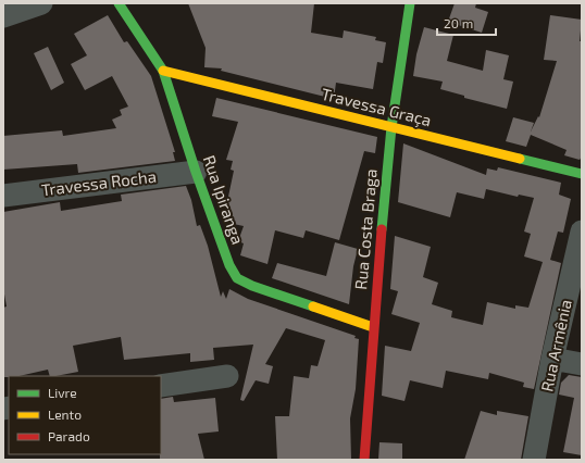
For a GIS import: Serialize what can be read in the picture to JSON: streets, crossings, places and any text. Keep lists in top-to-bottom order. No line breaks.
{"streets":{"street":["Travessa Graça","Travessa Rocha","Rua Ipiranga","Rua Costa Braga","Rua Armênia"]},"crossings":[["Travessa Graça","Rua Ipiranga"],["Travessa Graça","Rua Costa Braga"],["Travessa Rocha","Rua Ipiranga"],["Rua Ipiranga","Rua Costa Braga"]],"legend":["Livre","Lento","Parado"],"scale_bar":"20 m"}
